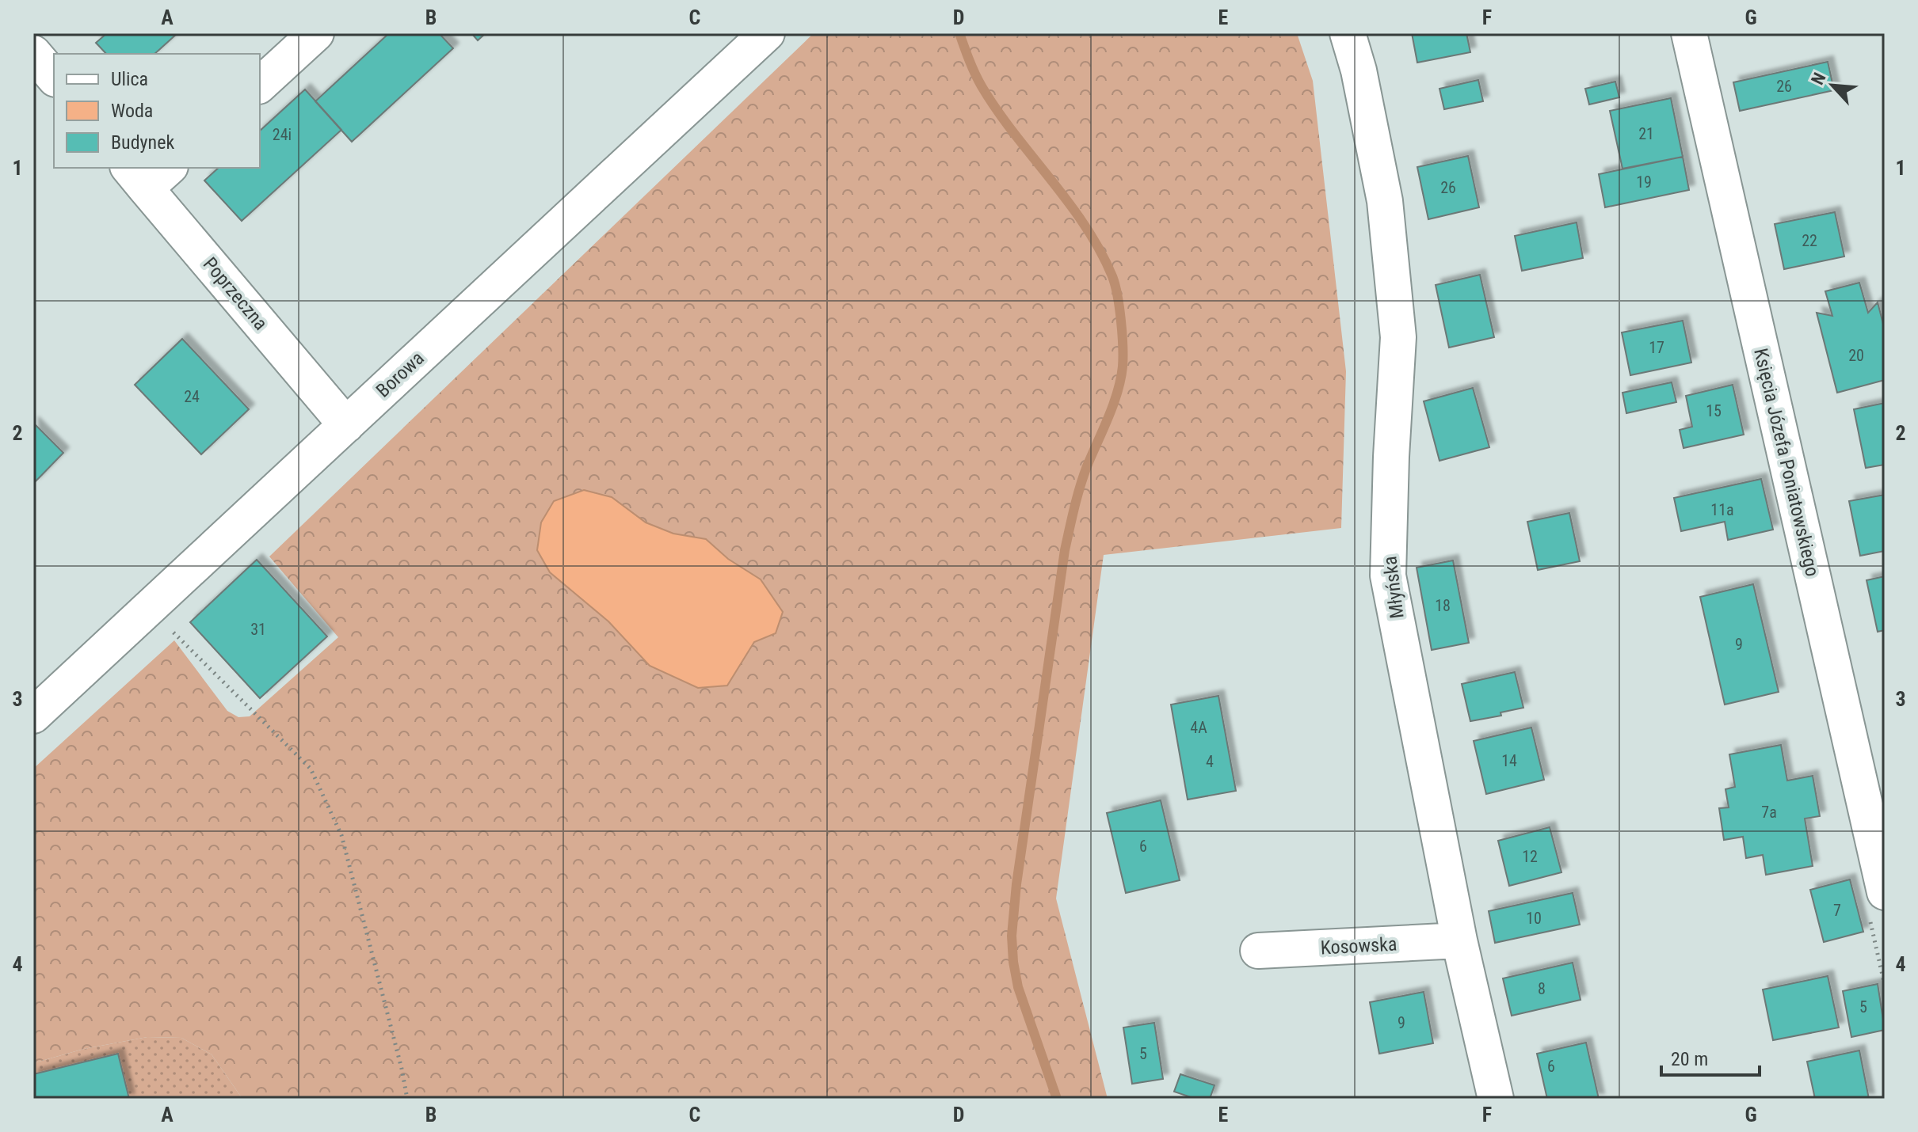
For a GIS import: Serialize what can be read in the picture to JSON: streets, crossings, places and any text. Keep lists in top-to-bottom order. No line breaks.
{"streets":{"street":["Poprzeczna","Borowa","Księcia Józefa Poniatowskiego","Młyńska","Kosowska"]},"crossings":[["Poprzeczna","Borowa"],["Młyńska","Kosowska"]],"house_numbers":["26","21","24i","19","26","22","17","20","24","15","11a","18","31","9","4A","14","4","7a","6","12","7","10","8","5","9","5","6"],"legend":["Ulica","Woda","Budynek"],"scale_bar":"20 m","north":"top left","grid":{"columns":["A","B","C","D","E","F","G"],"rows":["1","2","3","4"]}}
